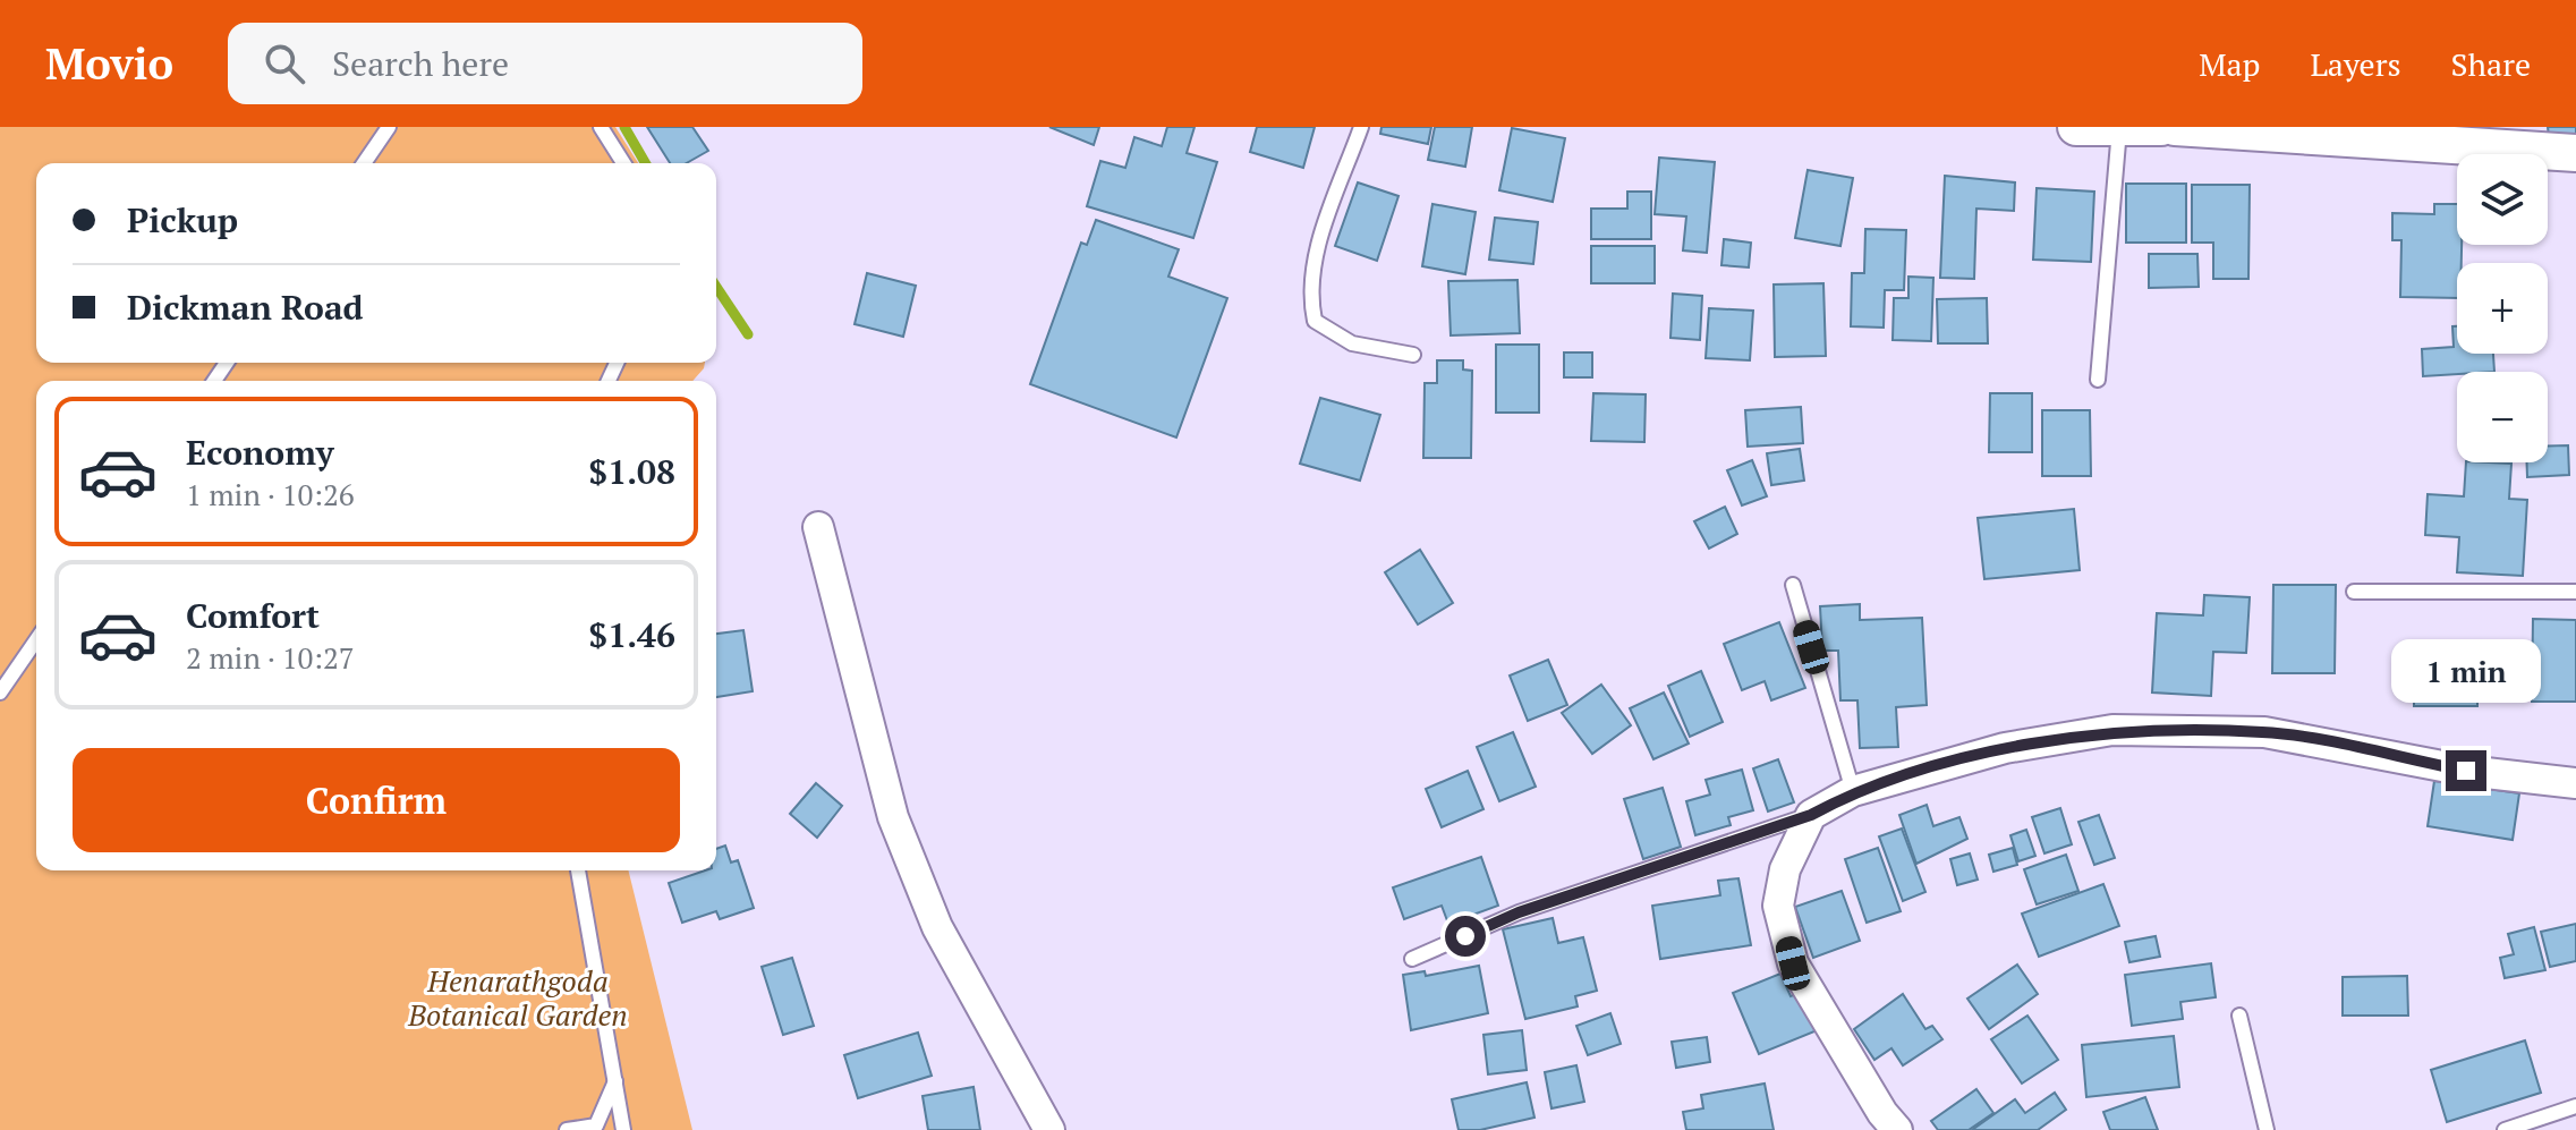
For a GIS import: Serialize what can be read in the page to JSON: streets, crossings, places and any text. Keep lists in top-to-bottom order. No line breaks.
{"parks":["Henarathgoda Botanical Garden"],"page":{"header":"Movio","search":"Search here","nav":["Map","Layers","Share"],"map_buttons":["+","−"],"banner":["Pickup","Dickman Road"],"list":[{"name":"Economy","note":"1 min · 10:26","value":"$1.08"},{"name":"Comfort","note":"2 min · 10:27","value":"$1.46"}],"bubble":"1 min","buttons":"Confirm"}}
